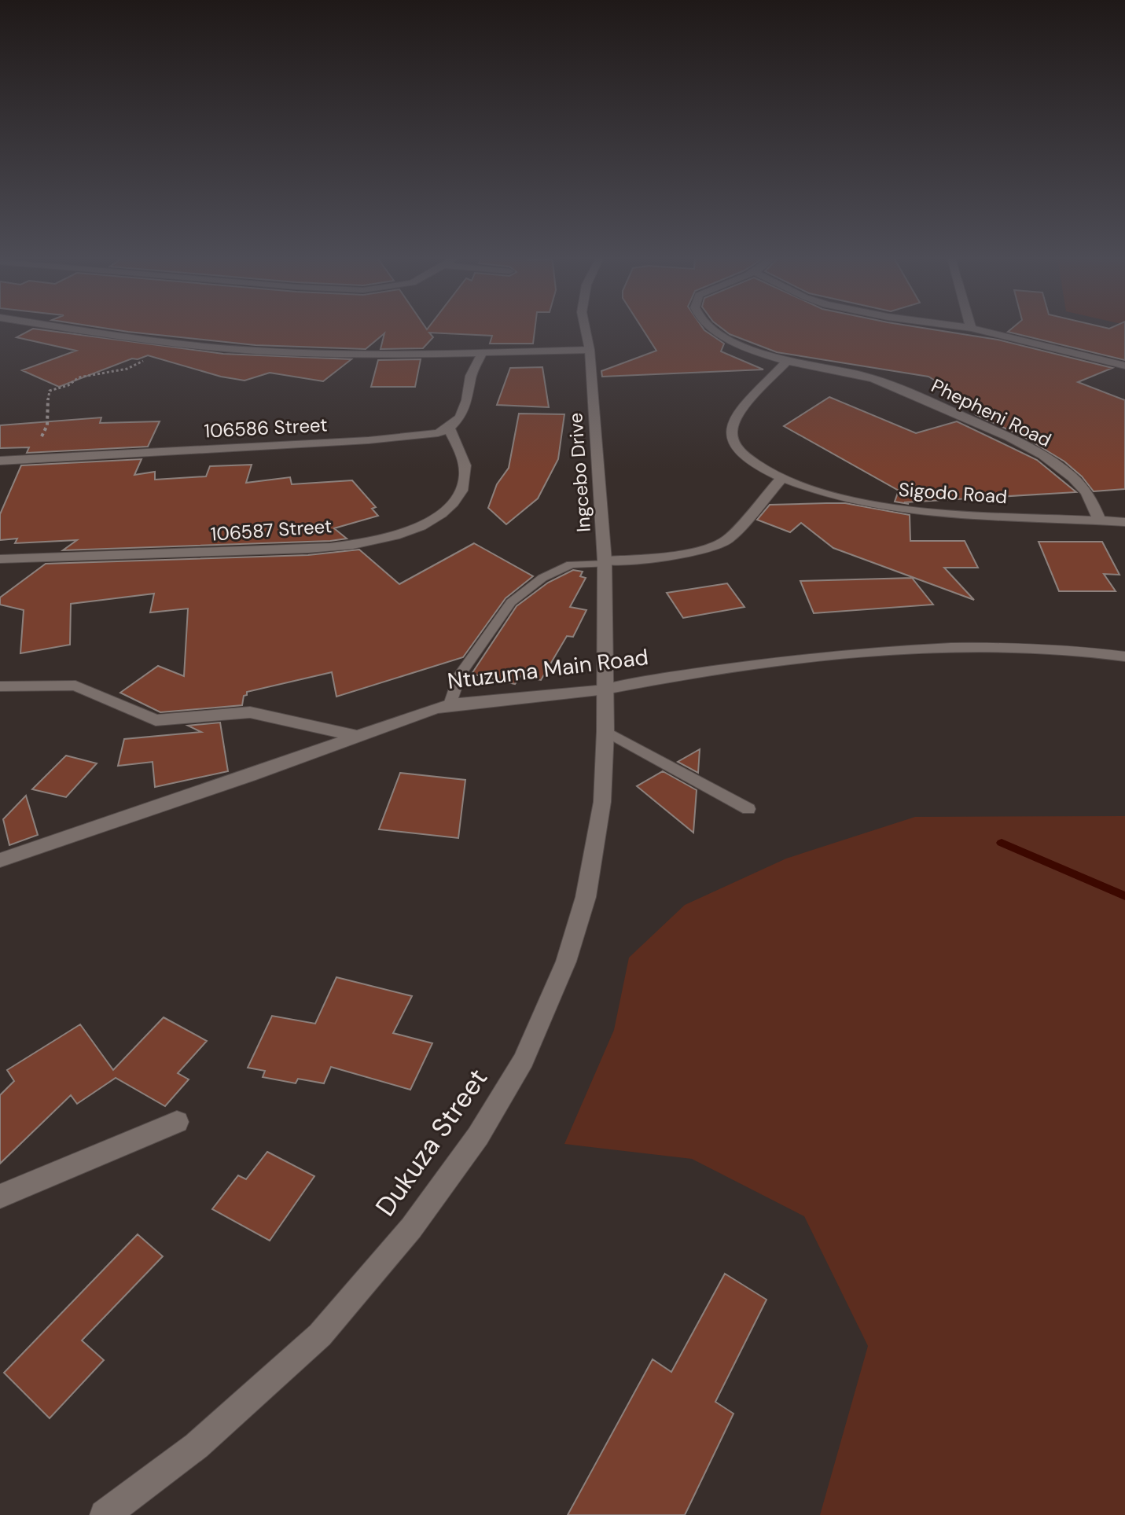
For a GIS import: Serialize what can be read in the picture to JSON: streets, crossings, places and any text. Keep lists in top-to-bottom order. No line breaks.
{"streets":{"street":["Phepheni Road","106586 Street","Ingcebo Drive","Sigodo Road","106587 Street","Ntuzuma Main Road","Dukuza Street"]},"crossings":[["Phepheni Road","Sigodo Road"],["106586 Street","106587 Street"],["Ingcebo Drive","Ntuzuma Main Road"],["Ingcebo Drive","Dukuza Street"],["Ntuzuma Main Road","Dukuza Street"]]}
